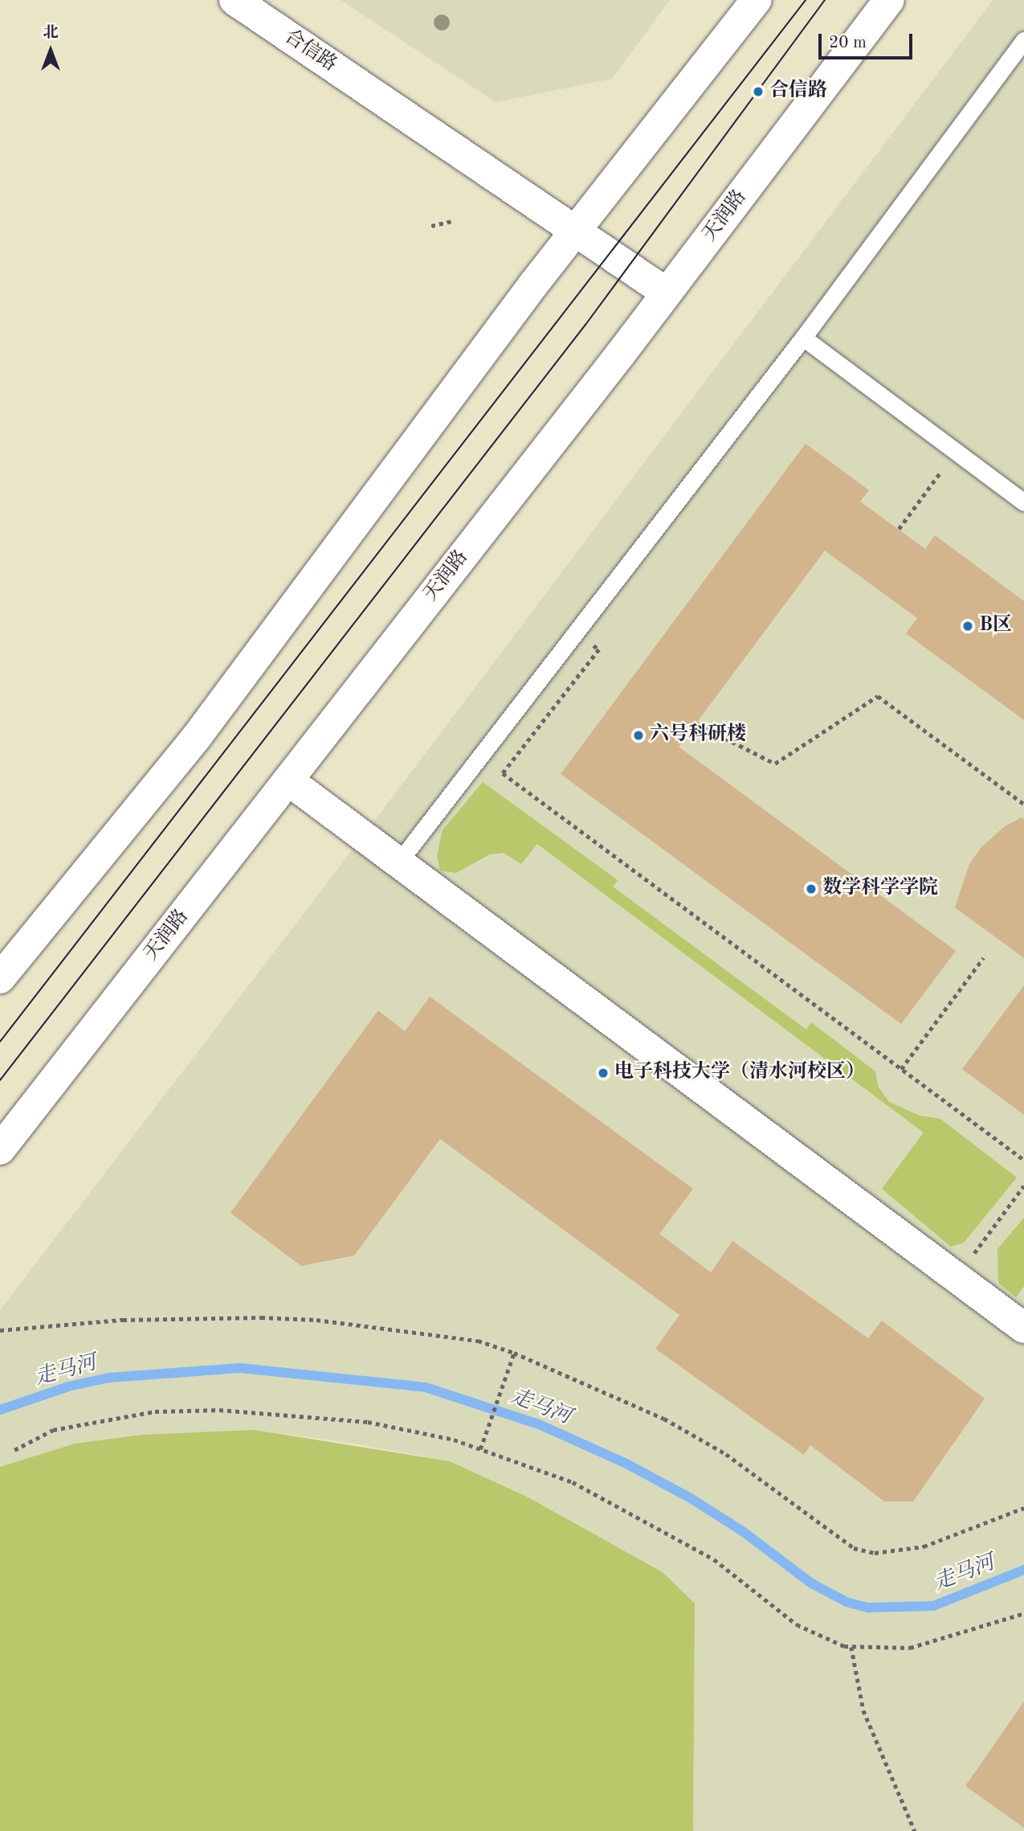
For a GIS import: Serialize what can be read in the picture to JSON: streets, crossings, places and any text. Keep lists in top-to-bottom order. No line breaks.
{"streets":{"main road":["合信路","天润路"]},"crossings":[["合信路","天润路"]],"water":["走马河"],"places":["合信路","B区","六号科研楼","数学科学学院","电子科技大学（清水河校区）"],"scale_bar":"20 m","north":"top"}
